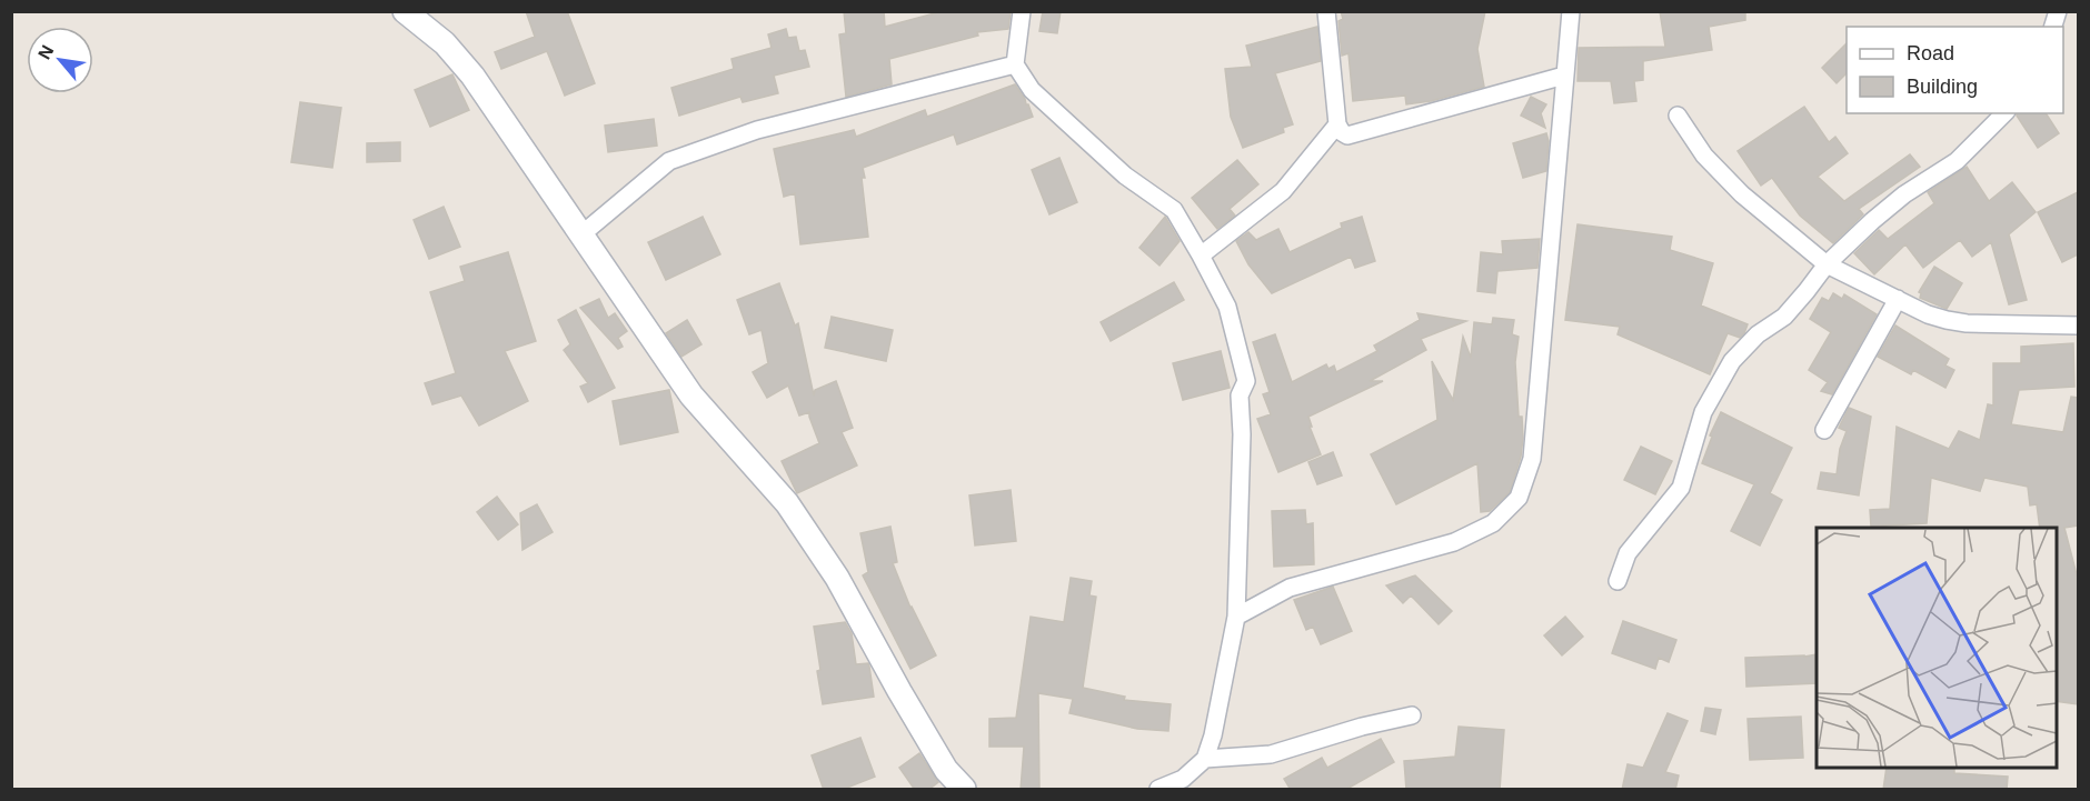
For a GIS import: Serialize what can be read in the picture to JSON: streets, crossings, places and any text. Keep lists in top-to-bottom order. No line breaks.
{"legend":["Road","Building"],"north":"top left"}
